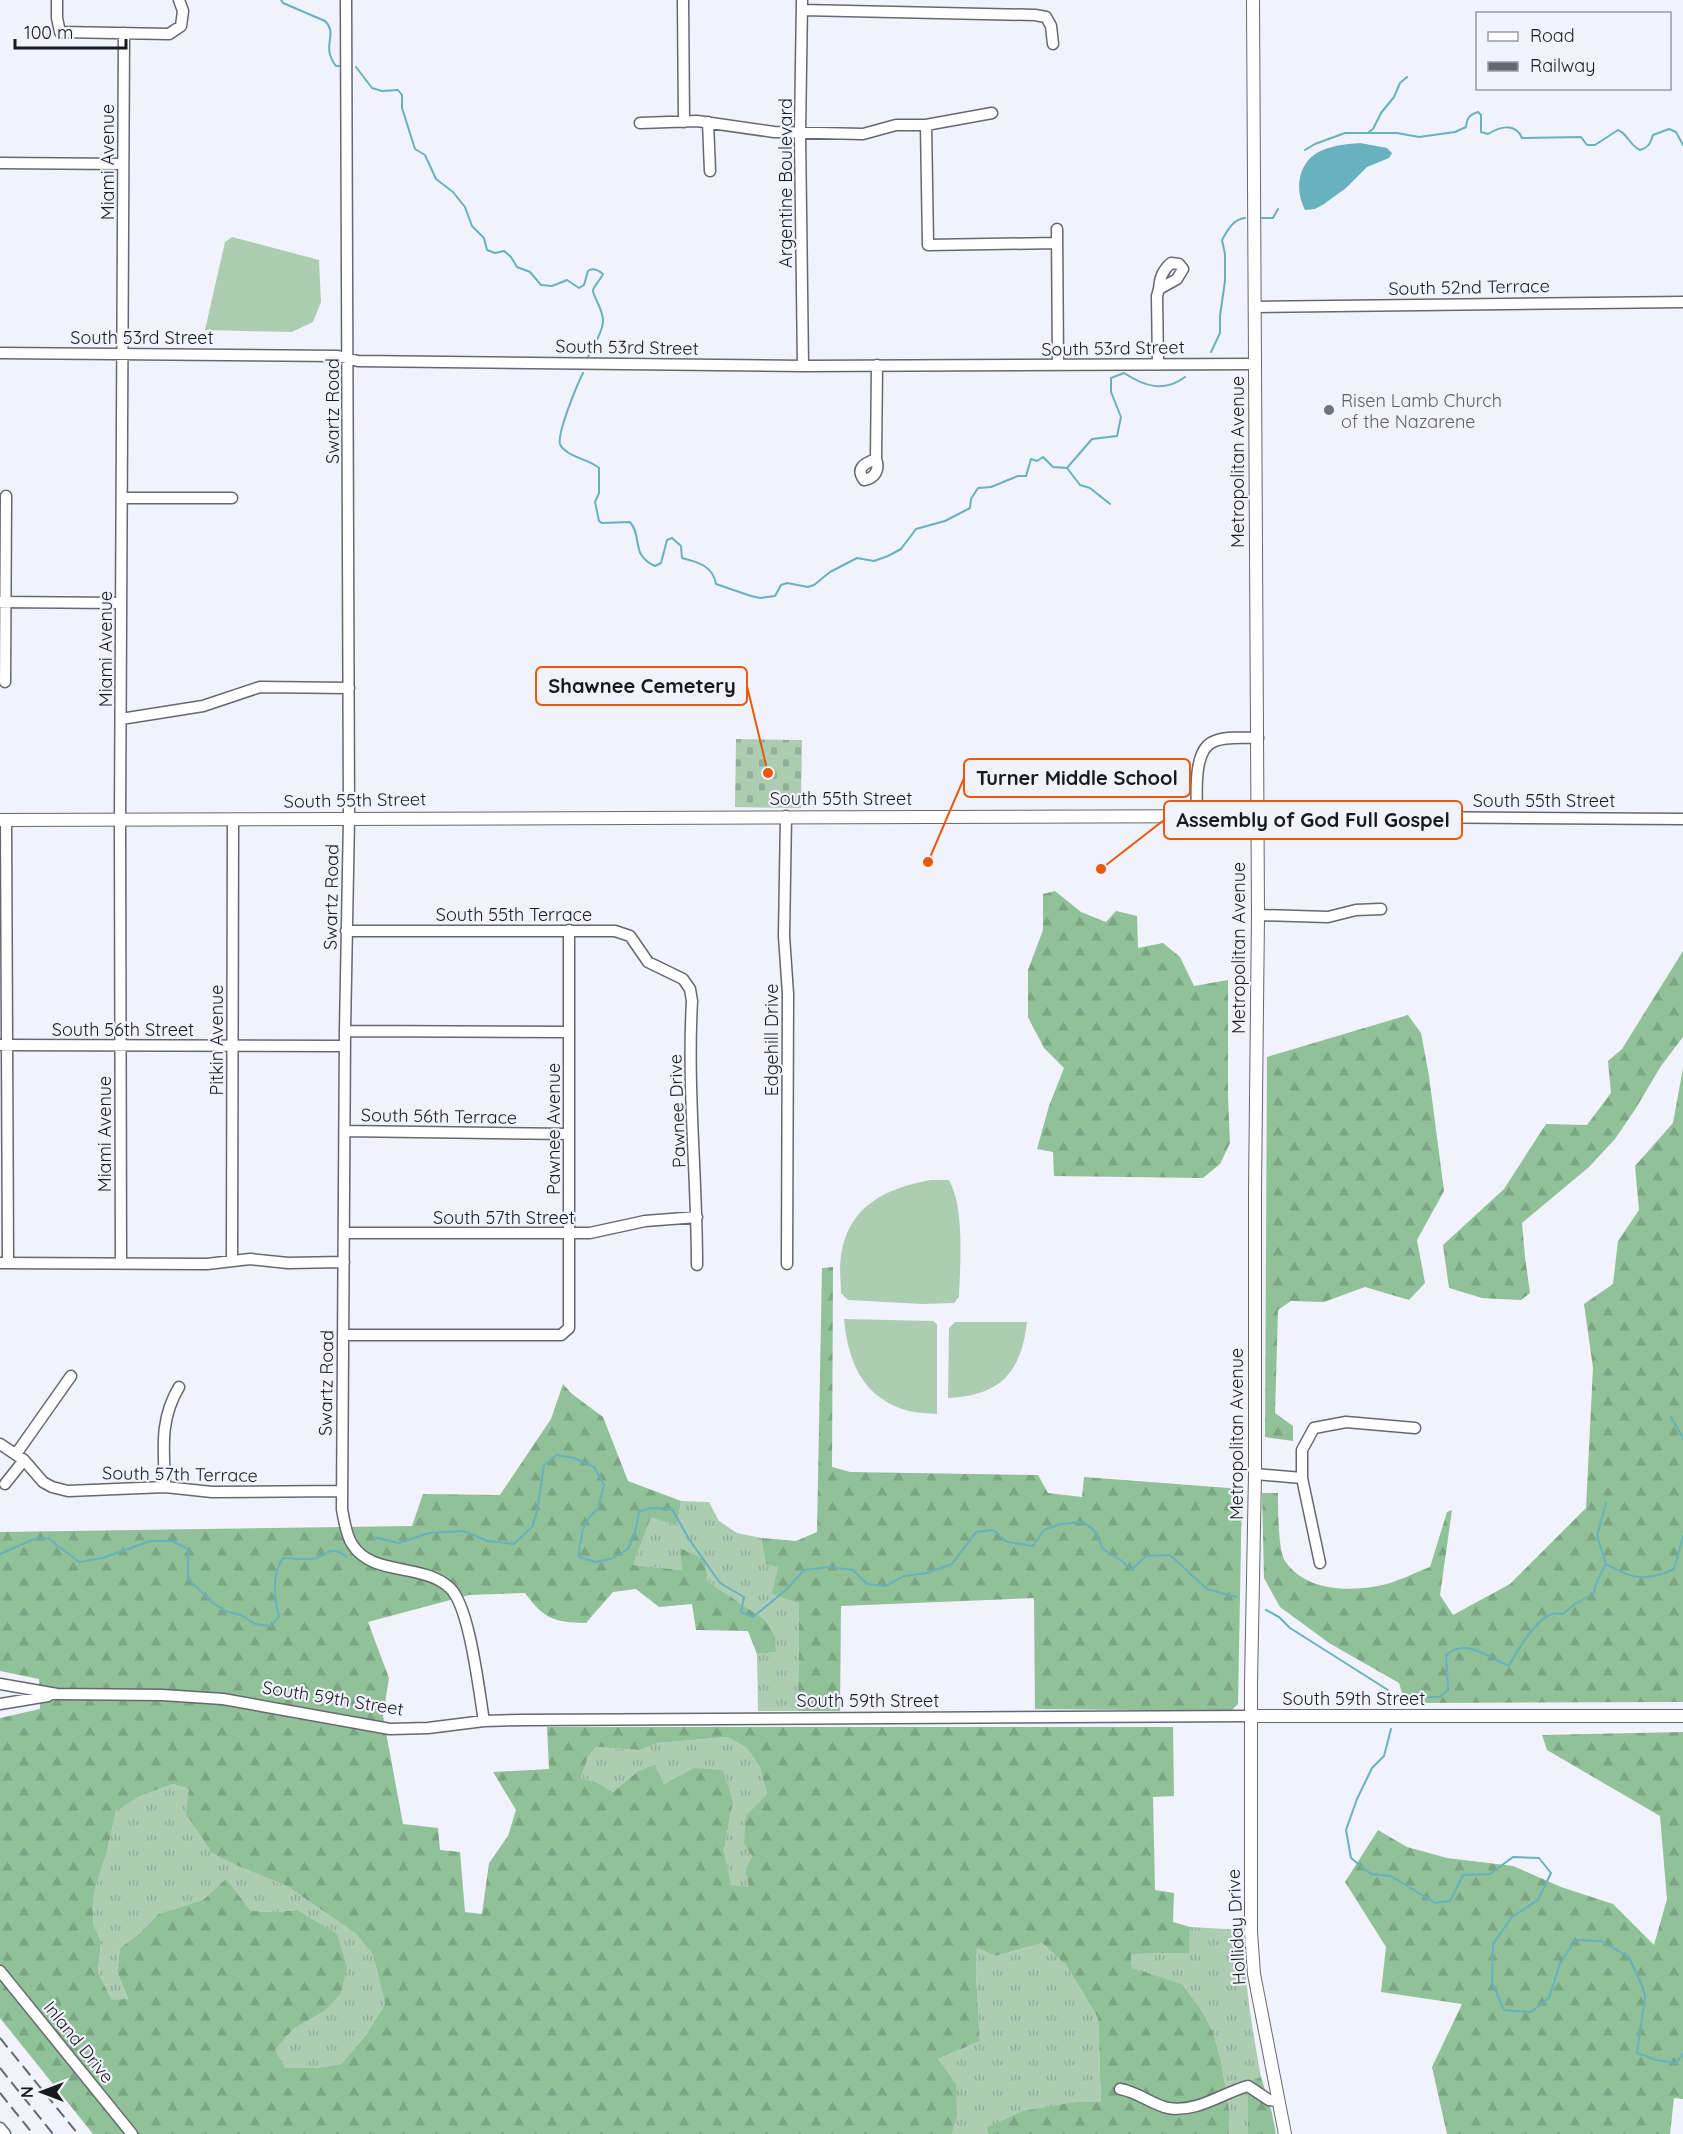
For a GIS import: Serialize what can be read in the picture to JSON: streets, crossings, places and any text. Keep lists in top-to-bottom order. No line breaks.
{"streets":{"main road":["Metropolitan Avenue","South 55th Street","South 59th Street","Holliday Drive"],"street":["Miami Avenue","Argentine Boulevard","South 52nd Terrace","South 53rd Street","Swartz Road","South 55th Terrace","South 56th Street","Pitkin Avenue","Edgehill Drive","Pawnee Drive","South 56th Terrace","Pawnee Avenue","South 57th Street","South 57th Terrace","Inland Drive"]},"crossings":[["Miami Avenue","South 53rd Street"],["Miami Avenue","South 55th Street"],["Miami Avenue","South 56th Street"],["Argentine Boulevard","South 53rd Street"],["South 52nd Terrace","Metropolitan Avenue"],["South 53rd Street","Swartz Road"],["South 53rd Street","Metropolitan Avenue"],["Swartz Road","South 55th Street"],["Swartz Road","South 55th Terrace"],["Swartz Road","South 56th Street"],["Swartz Road","South 56th Terrace"],["Swartz Road","Pawnee Avenue"],["Swartz Road","South 57th Street"],["Swartz Road","South 57th Terrace"],["Swartz Road","South 59th Street"],["Metropolitan Avenue","South 55th Street"],["Metropolitan Avenue","South 59th Street"],["Metropolitan Avenue","Holliday Drive"],["South 55th Street","Pitkin Avenue"],["South 55th Street","Edgehill Drive"],["South 55th Terrace","Pawnee Drive"],["South 55th Terrace","Pawnee Avenue"],["South 56th Street","Pitkin Avenue"],["Pawnee Drive","South 57th Street"],["South 56th Terrace","Pawnee Avenue"],["Pawnee Avenue","South 57th Street"],["South 59th Street","Holliday Drive"]],"places":["Risen Lamb Church of the Nazarene","Shawnee Cemetery","Turner Middle School","Assembly of God Full Gospel"],"legend":["Road","Railway"],"scale_bar":"100 m","north":"left"}
